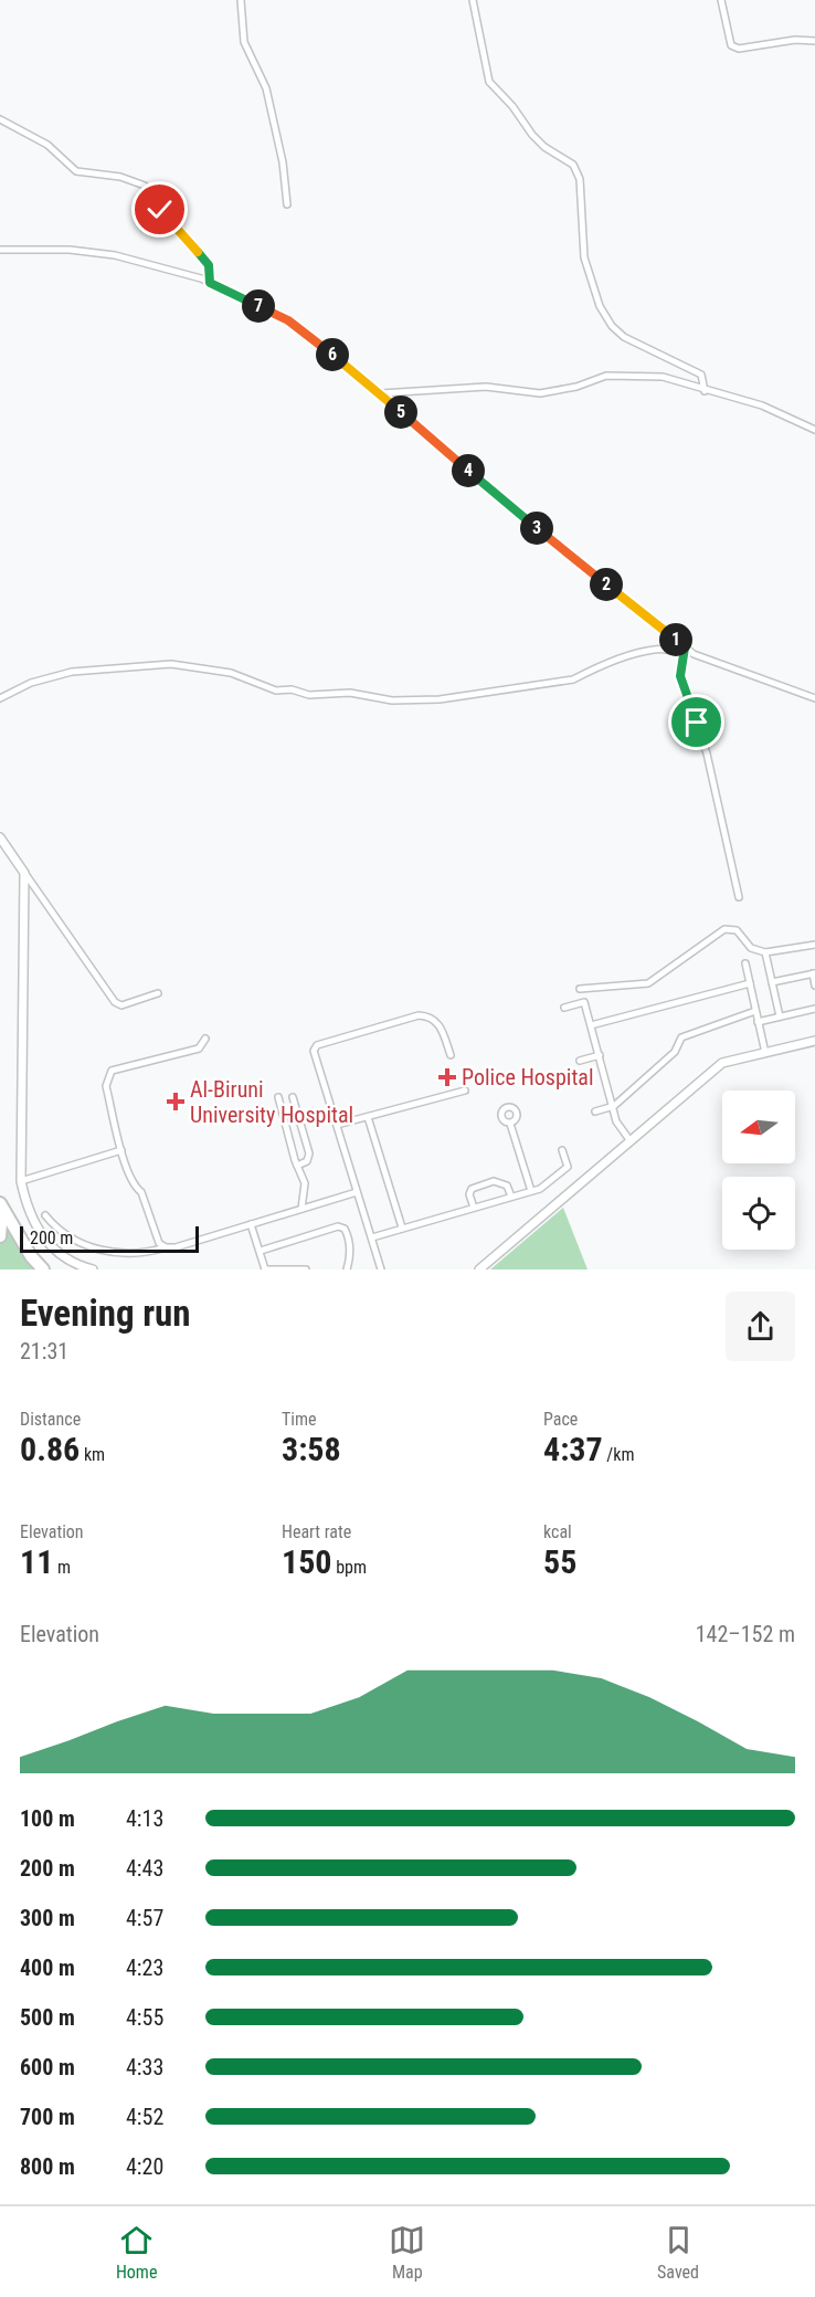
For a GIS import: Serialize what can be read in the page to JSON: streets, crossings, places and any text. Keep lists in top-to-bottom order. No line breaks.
{"places":{"health":["Police Hospital","Al-Biruni University Hospital"]},"scale_bar":"200 m","north":"left","page":{"pins":["7","6","5","4","3","2","1"],"scale":"200 m","heading":["Evening run","21:31"],"stats":[["Distance","0.86 km"],["Time","3:58"],["Pace","4:37 /km"],["Elevation","11 m"],["Heart rate","150 bpm"],["kcal","55"]],"chart":["Elevation","142–152 m"],"list":[{"name":"100 m","note":"4:13"},{"name":"200 m","note":"4:43"},{"name":"300 m","note":"4:57"},{"name":"400 m","note":"4:23"},{"name":"500 m","note":"4:55"},{"name":"600 m","note":"4:33"},{"name":"700 m","note":"4:52"},{"name":"800 m","note":"4:20"}],"tabs":["Home","Map","Saved"]}}
